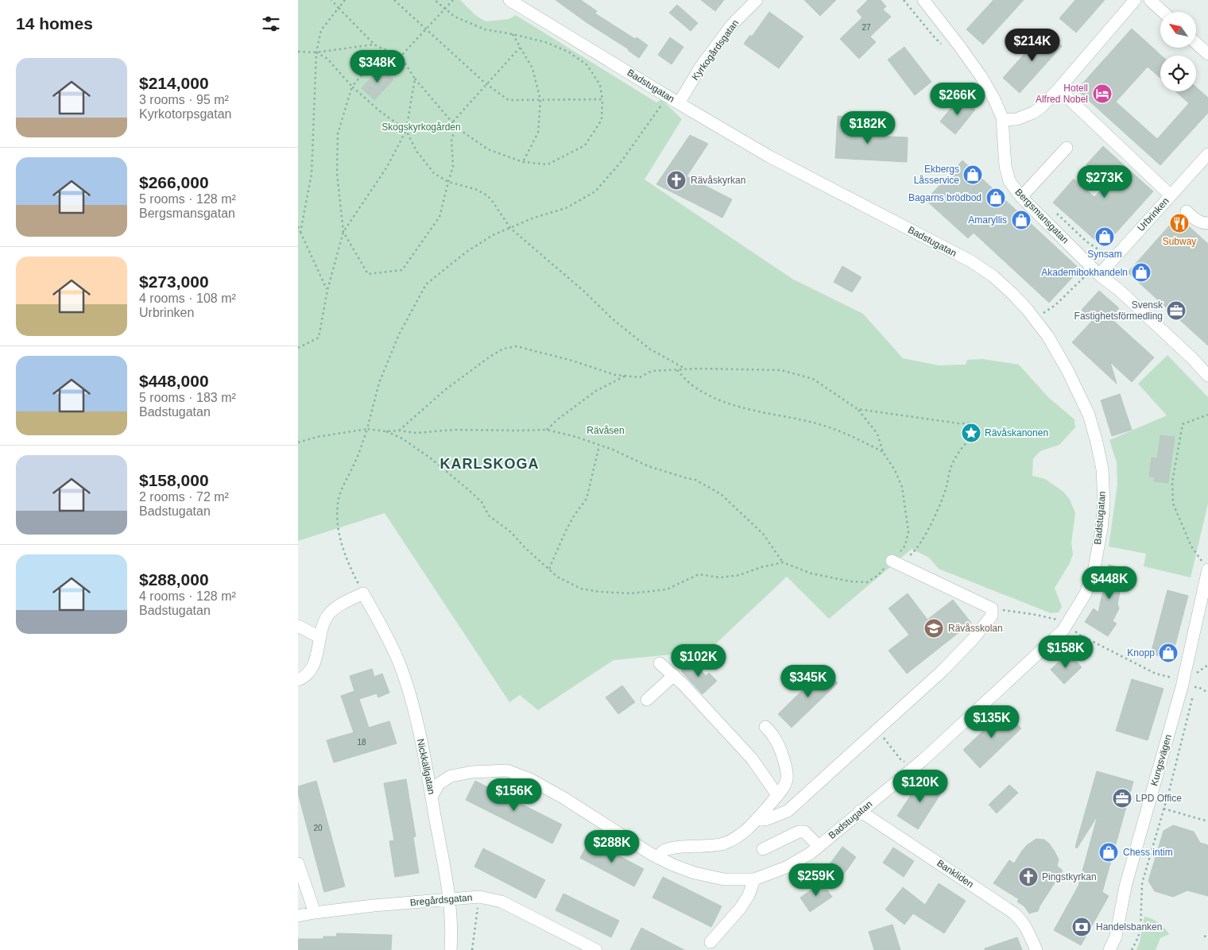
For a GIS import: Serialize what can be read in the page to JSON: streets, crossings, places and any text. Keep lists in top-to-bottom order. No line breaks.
{"streets":{"street":["Kyrkogårdsgatan","Badstugatan","Urbrinken","Bergsmansgatan","Kungsvägen","Nickkällgatan","Bankliden","Bregårdsgatan"]},"crossings":[["Kyrkogårdsgatan","Badstugatan"],["Badstugatan","Nickkällgatan"],["Badstugatan","Bankliden"],["Urbrinken","Bergsmansgatan"],["Nickkällgatan","Bregårdsgatan"]],"districts":["KARLSKOGA"],"parks":["Skogskyrkogården","Rävåsen"],"places":{"hotel":["Hotell Alfred Nobel"],"shop":["Ekbergs Låsservice","Bagarns brödbod","Amaryllis","Synsam","Akademibokhandeln","Knopp","Chess intim"],"church":["Rävåskyrkan","Pingstkyrkan"],"restaurant":["Subway"],"office":["Svensk Fastighetsförmedling","LPD Office"],"place":["Rävåskanonen"],"school or university":["Rävåsskolan"],"bank":["Handelsbanken"]},"house_numbers":["27","18","20"],"north":"top left","page":{"heading":"14 homes","price":["$214K","$348K","$266K","$182K","$273K","$448K","$158K","$102K","$345K","$135K","$120K","$156K","$288K","$259K"],"list":[{"name":"$214,000","note":"3 rooms · 95 m² · Kyrkotorpsgatan"},{"name":"$266,000","note":"5 rooms · 128 m² · Bergsmansgatan"},{"name":"$273,000","note":"4 rooms · 108 m² · Urbrinken"},{"name":"$448,000","note":"5 rooms · 183 m² · Badstugatan"},{"name":"$158,000","note":"2 rooms · 72 m² · Badstugatan"},{"name":"$288,000","note":"4 rooms · 128 m² · Badstugatan"}]}}
